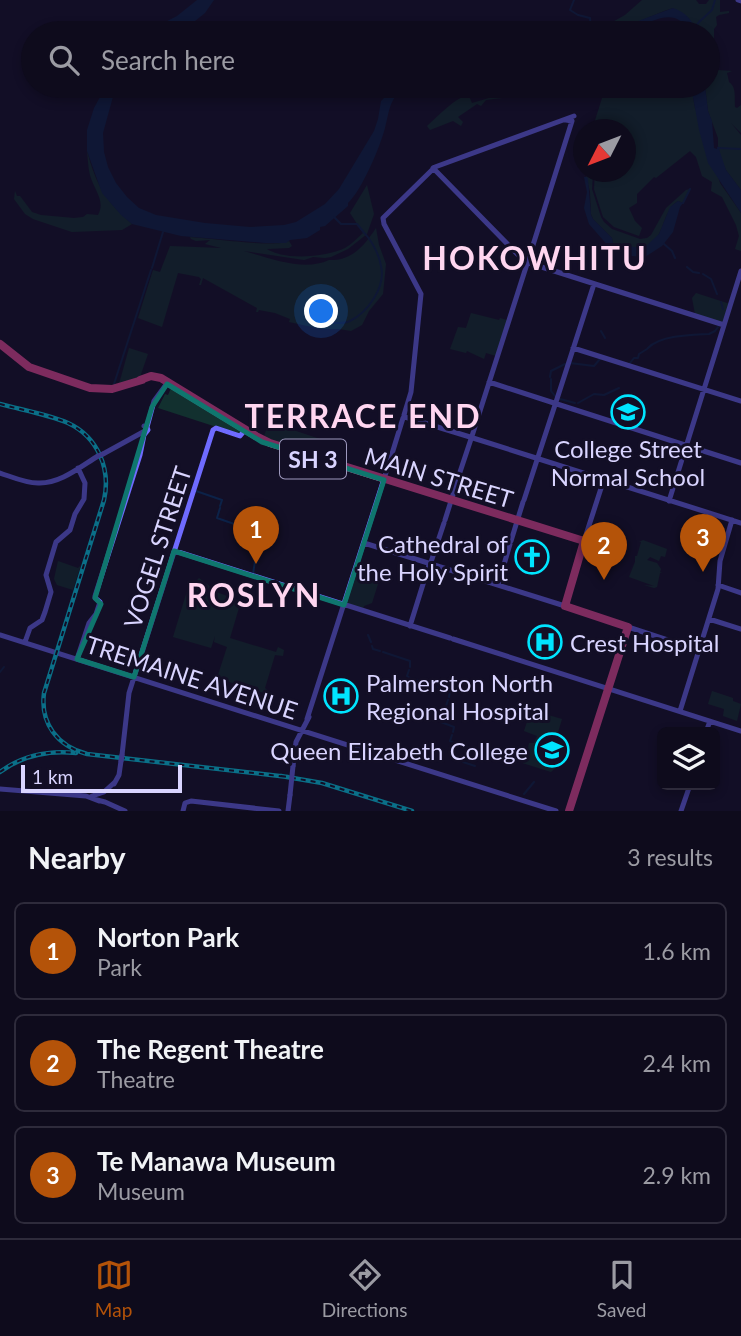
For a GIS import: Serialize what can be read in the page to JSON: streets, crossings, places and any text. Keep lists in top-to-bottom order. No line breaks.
{"streets":{"highway":["SH 3","MAIN STREET"],"main road":["VOGEL STREET","TREMAINE AVENUE"]},"crossings":[["SH 3","MAIN STREET"],["SH 3","VOGEL STREET"],["MAIN STREET","VOGEL STREET"],["VOGEL STREET","TREMAINE AVENUE"]],"districts":["HOKOWHITU","TERRACE END","ROSLYN"],"places":{"school or university":["College Street Normal School","Queen Elizabeth College"],"church":["Cathedral of the Holy Spirit"],"hospital":["Crest Hospital","Palmerston North Regional Hospital"]},"scale_bar":"1 km","north":"bottom left","page":{"search":"Search here","pins":["1","3","2"],"scale":"1 km","heading":["Nearby","3 results"],"list":[{"mark":"1","name":"Norton Park","note":"Park","value":"1.6 km"},{"mark":"2","name":"The Regent Theatre","note":"Theatre","value":"2.4 km"},{"mark":"3","name":"Te Manawa Museum","note":"Museum","value":"2.9 km"}],"nav":["Map","Directions","Saved"]}}
